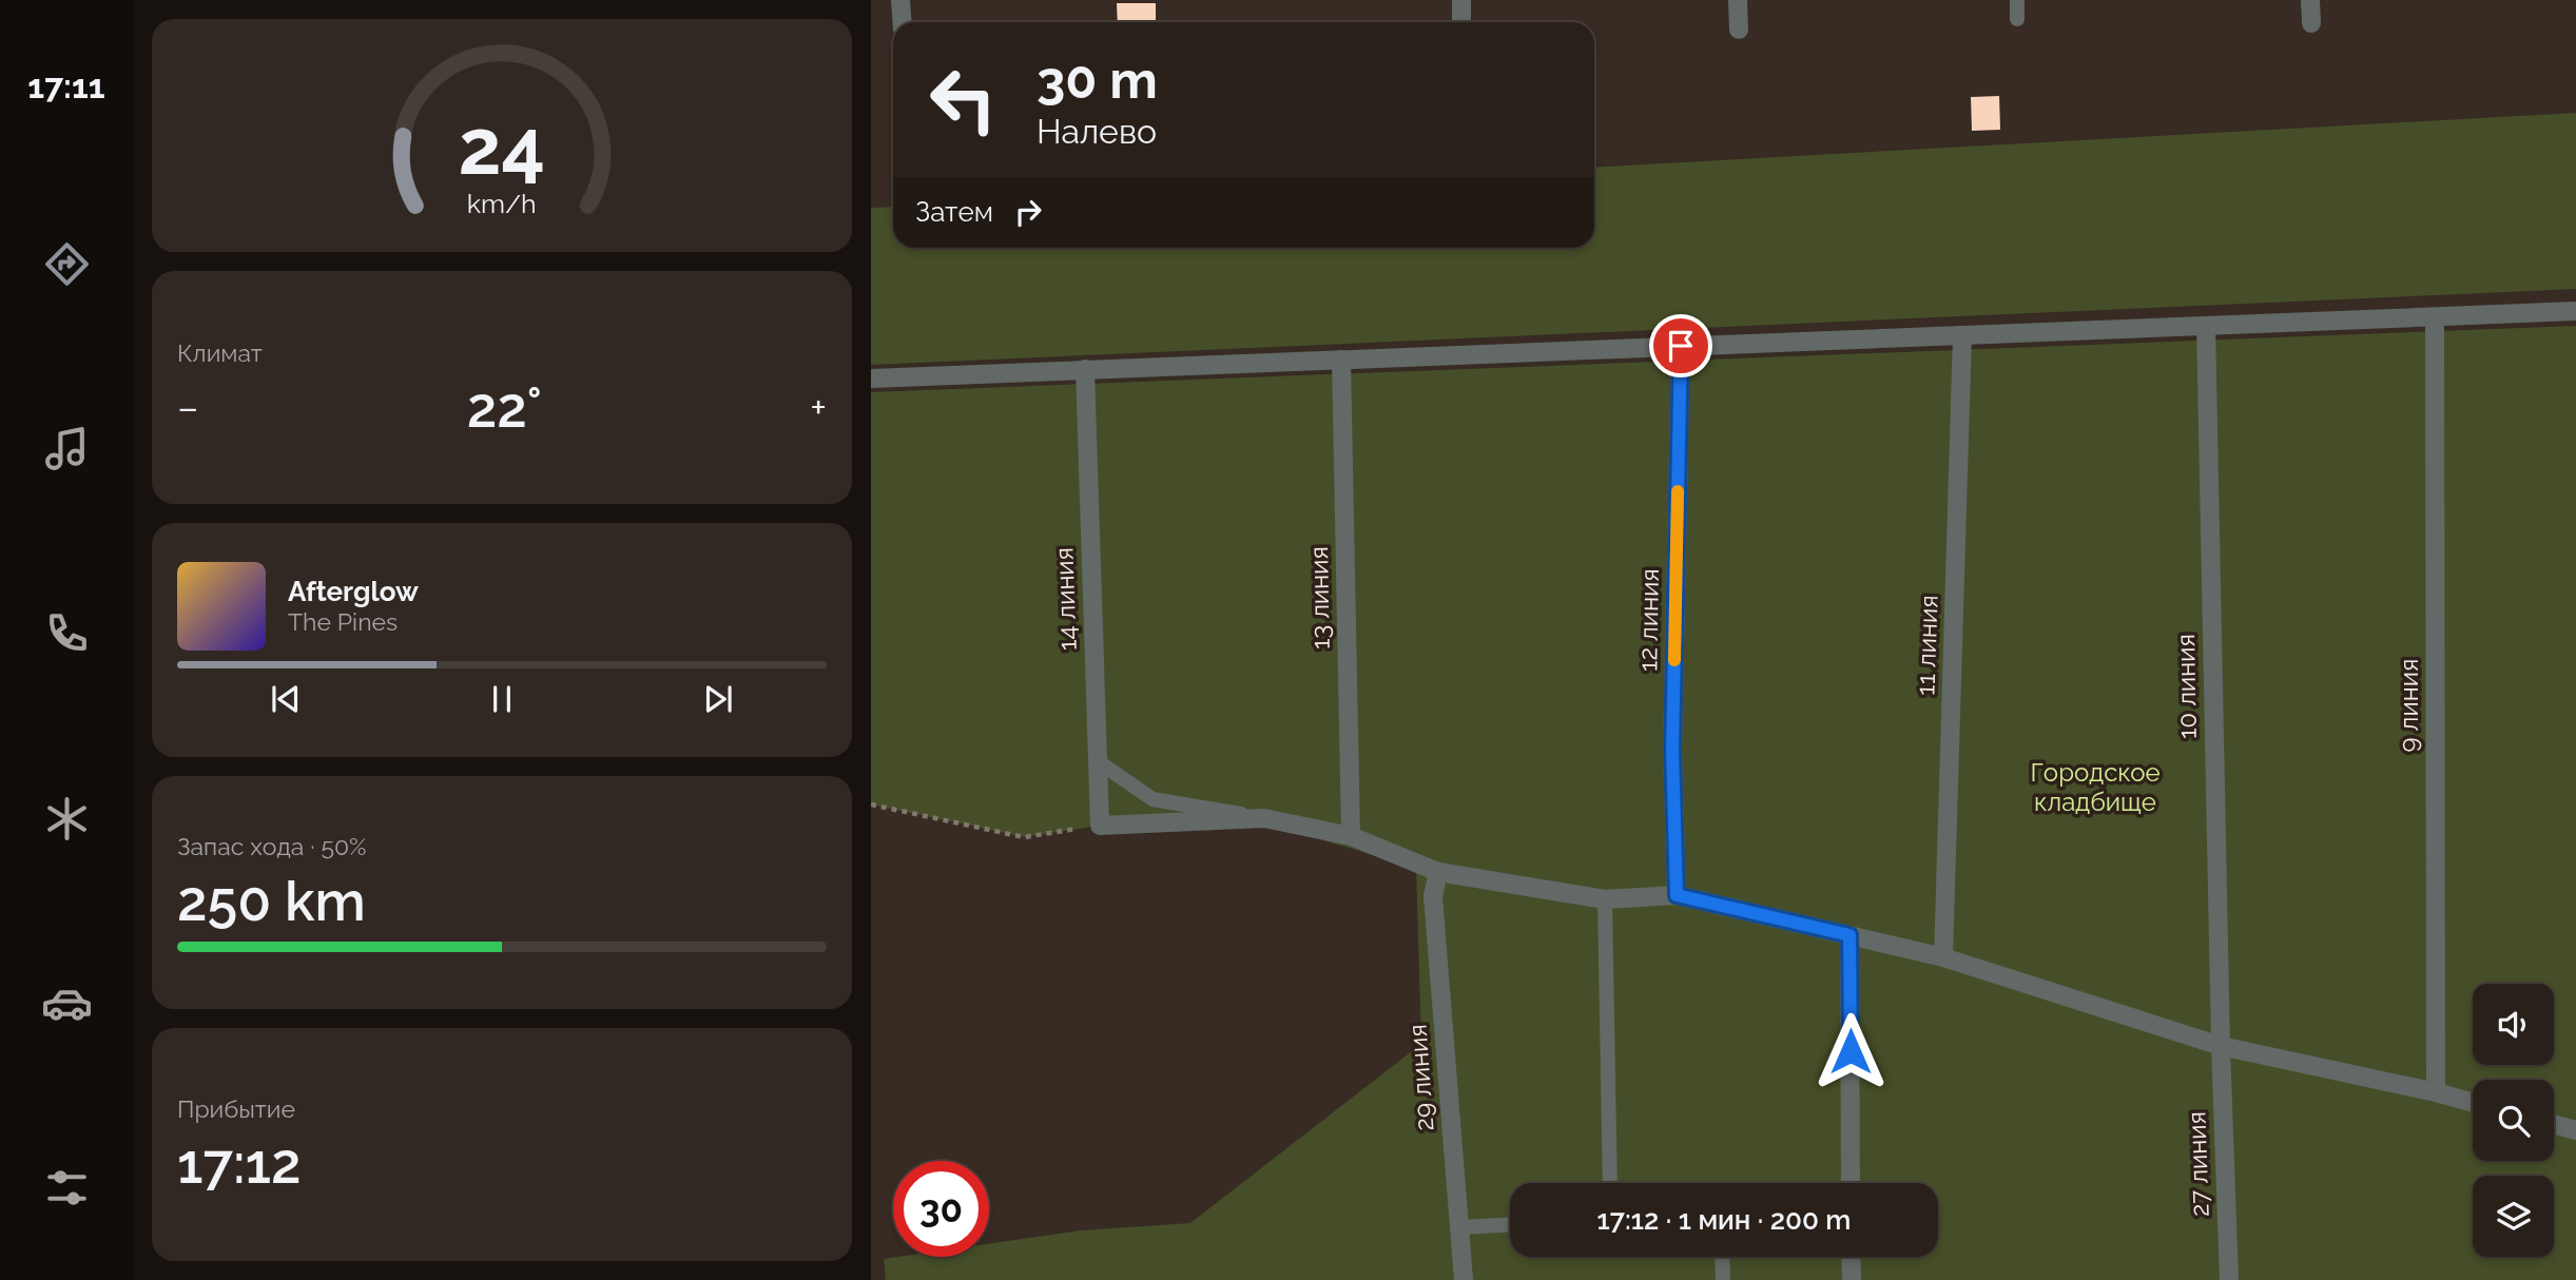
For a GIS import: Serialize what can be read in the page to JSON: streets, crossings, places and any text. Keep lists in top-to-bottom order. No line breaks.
{"streets":{"street":["13 линия","14 линия","12 линия","11 линия","10 линия","9 линия","29 линия","27 линия"]},"crossings":[["10 линия","27 линия"]],"parks":["Городское кладбище"],"page":{"tabs":"17:11","turn":["30 m","Налево"],"then":"Затем","tile":["Климат",["Запас хода · 50%","250 km"],["Прибытие","17:12"]],"heat":["−","22°","+"],"song":["Afterglow","The Pines"],"limit":"30","trip":"17:12 · 1 мин · 200 m","gauge":["24","km/h"]}}
